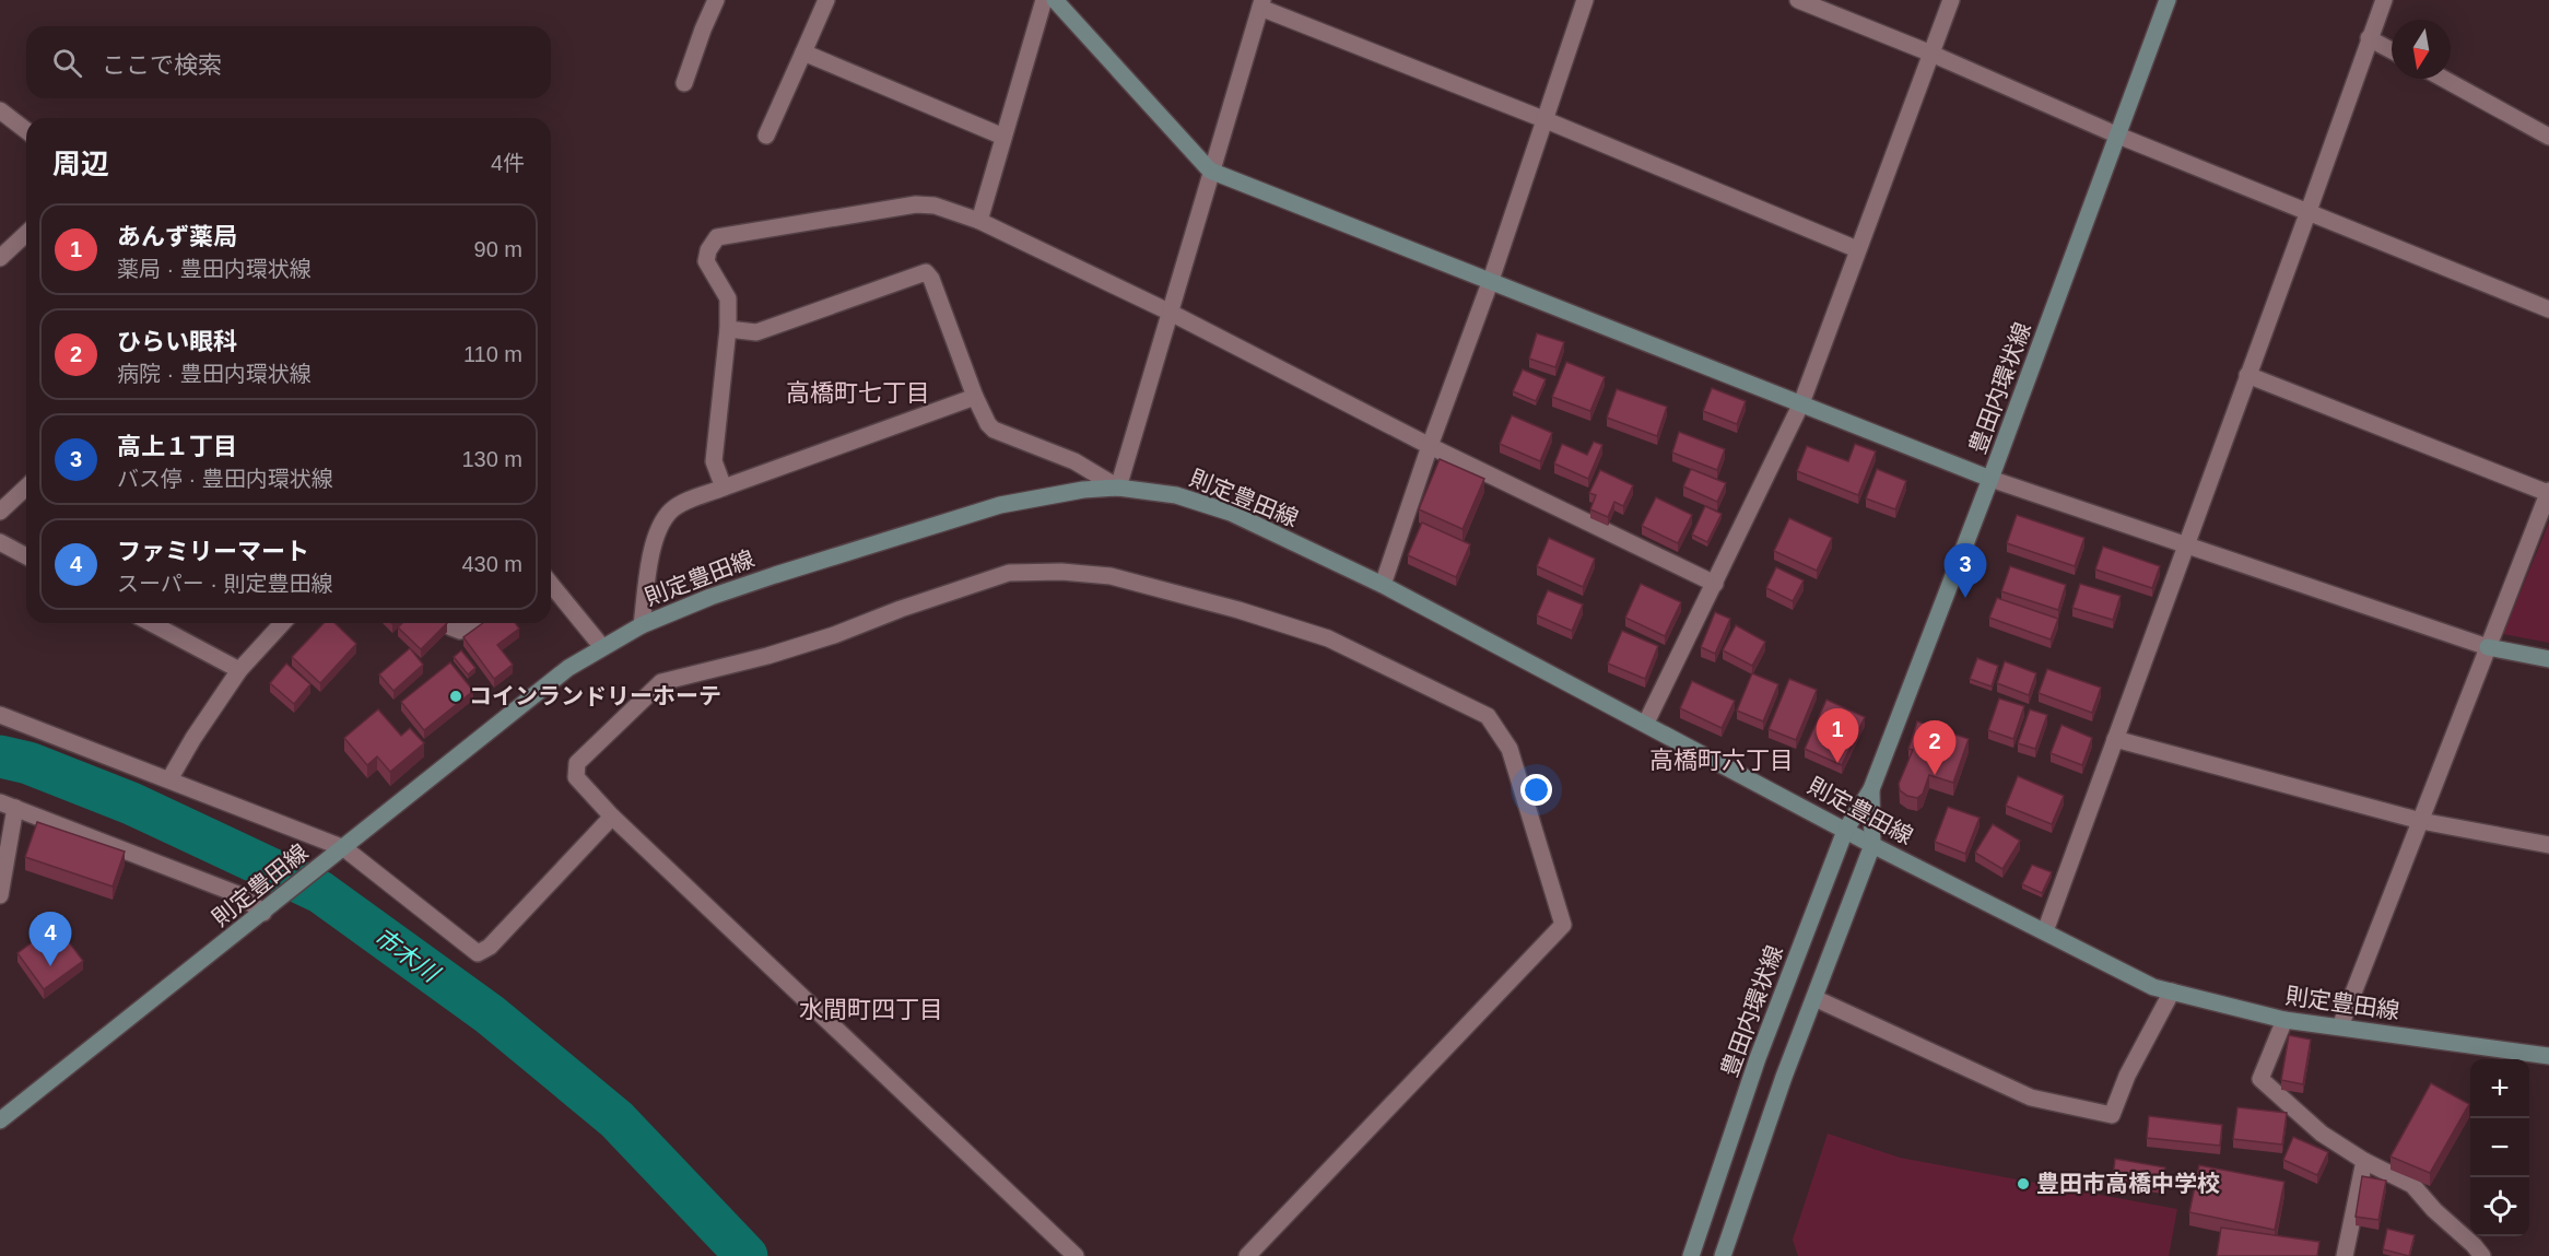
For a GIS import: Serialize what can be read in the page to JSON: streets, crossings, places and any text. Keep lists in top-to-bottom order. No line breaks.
{"streets":{"street":["豊田内環状線","則定豊田線"]},"crossings":[["豊田内環状線","則定豊田線"]],"districts":["高橋町七丁目","高橋町六丁目","水間町四丁目"],"water":["市木川"],"places":["コインランドリーホーテ","豊田市高橋中学校"],"north":"bottom","page":{"search":"ここで検索","heading":["周辺","4件"],"list":[{"mark":"1","name":"あんず薬局","note":"薬局 · 豊田内環状線","value":"90 m"},{"mark":"2","name":"ひらい眼科","note":"病院 · 豊田内環状線","value":"110 m"},{"mark":"3","name":"高上１丁目","note":"バス停 · 豊田内環状線","value":"130 m"},{"mark":"4","name":"ファミリーマート","note":"スーパー · 則定豊田線","value":"430 m"}],"pins":["3","1","2","4"],"map_buttons":["+","−"]}}
